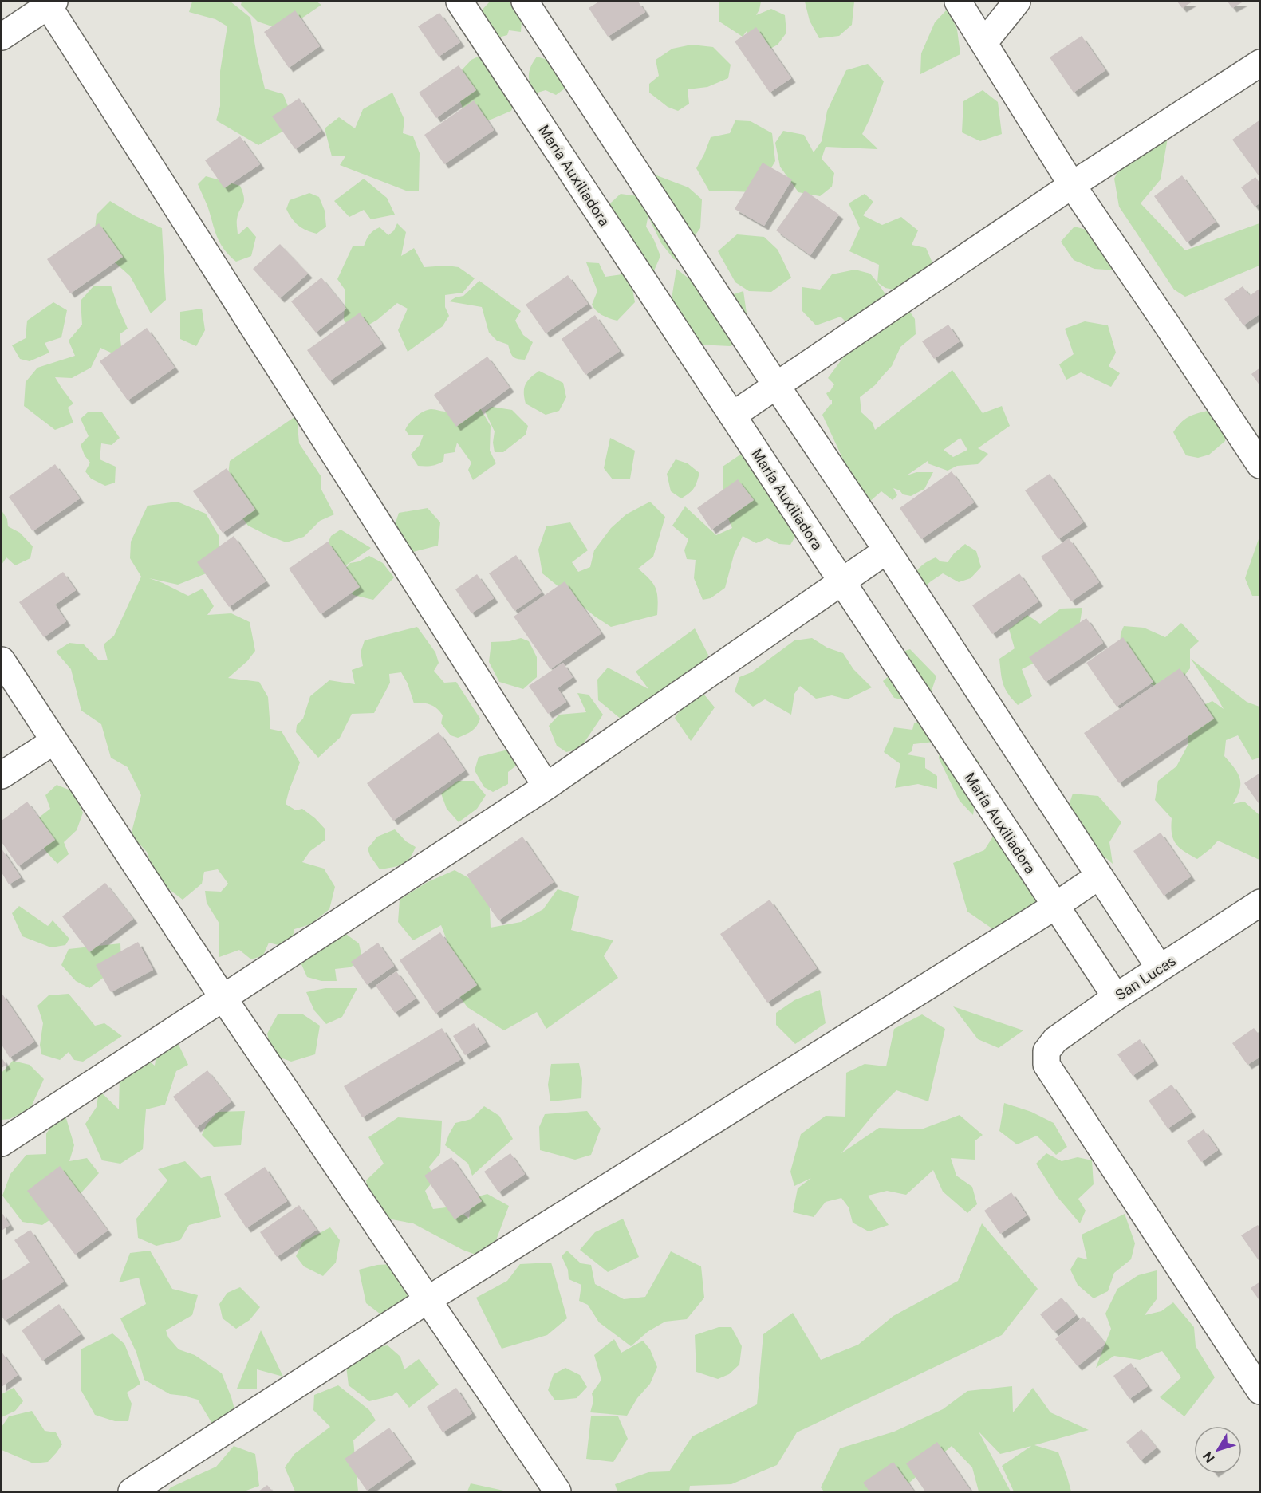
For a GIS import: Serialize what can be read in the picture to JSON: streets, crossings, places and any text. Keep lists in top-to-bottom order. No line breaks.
{"streets":{"street":["María Auxiliadora","San Lucas"]},"crossings":[["María Auxiliadora","San Lucas"]],"north":"bottom left"}
